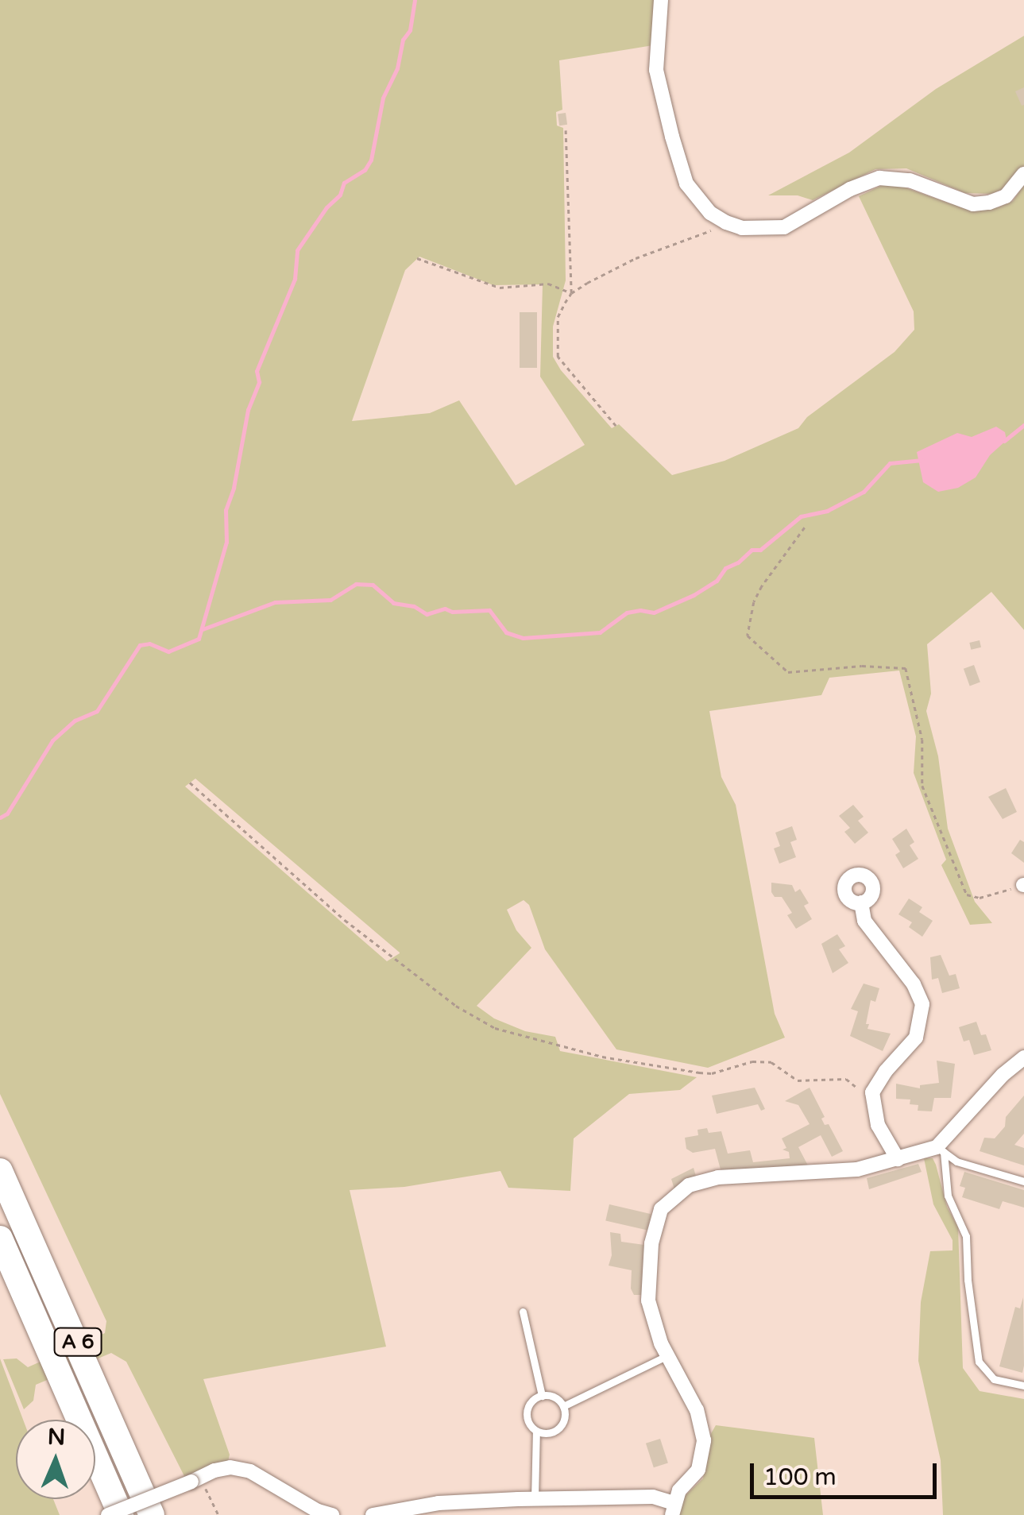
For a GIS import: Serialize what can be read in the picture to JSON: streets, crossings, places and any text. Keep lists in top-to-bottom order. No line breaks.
{"streets":{"highway":["A 6"]},"scale_bar":"100 m","north":"top"}
